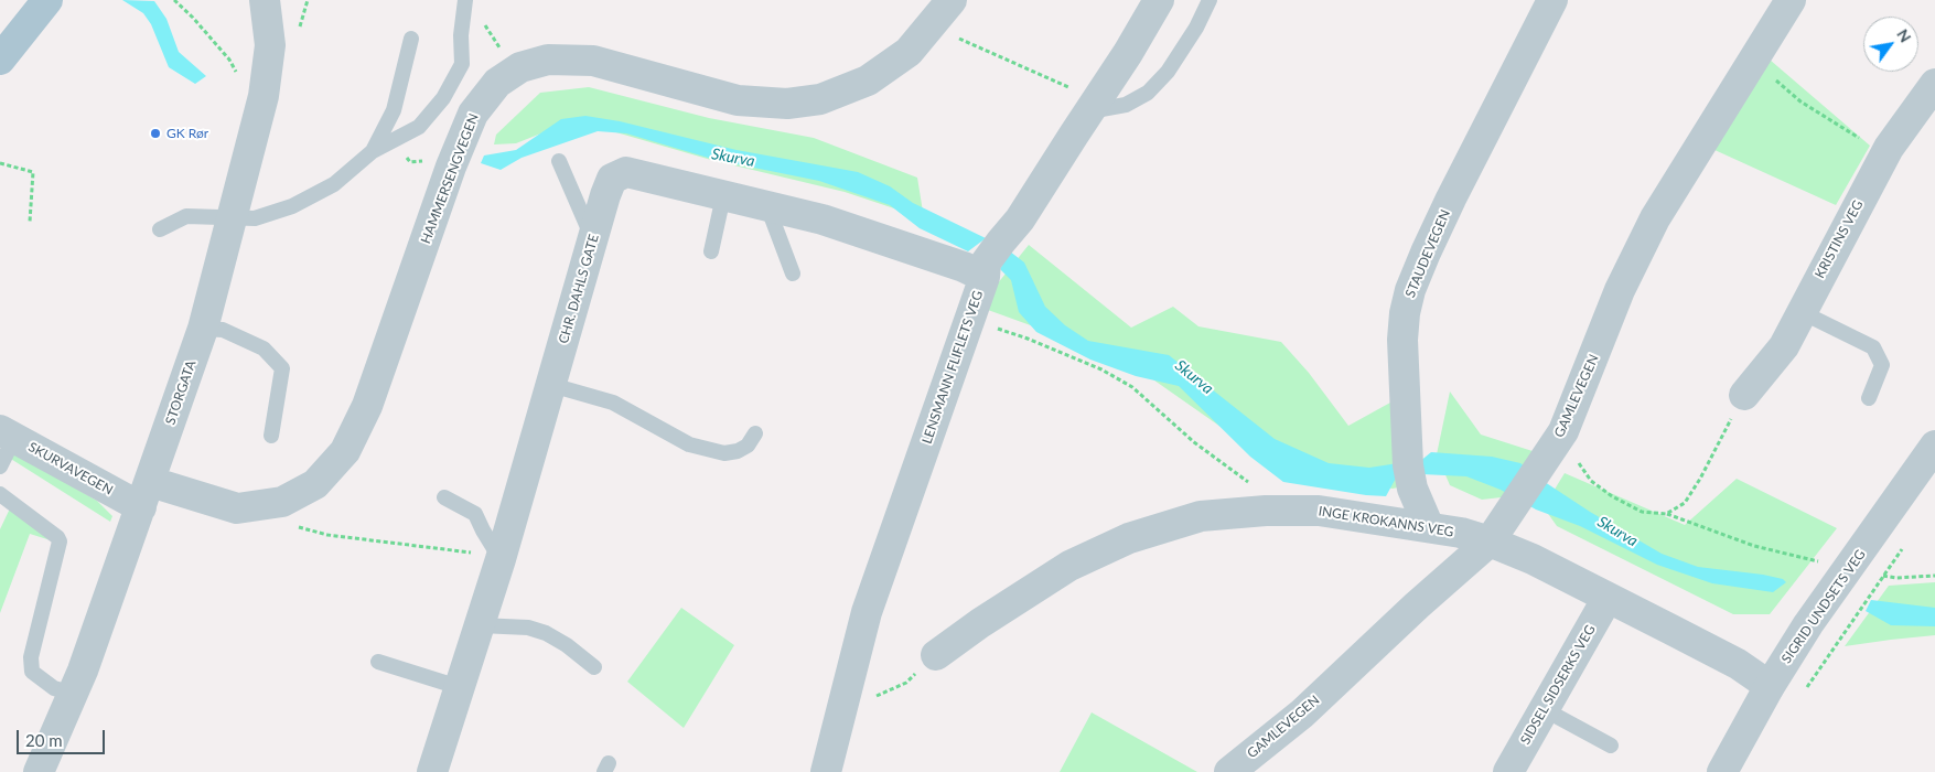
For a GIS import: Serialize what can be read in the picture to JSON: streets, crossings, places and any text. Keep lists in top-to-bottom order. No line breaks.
{"streets":{"street":["HAMMERSENGVEGEN","KRISTINS VEG","STAUDEVEGEN","CHR. DAHLS GATE","LENSMANN FLIFLETS VEG","STORGATA","GAMLEVEGEN","SKURVAVEGEN","INGE KROKANNS VEG","SIGRID UNDSETS VEG","SIDSEL SIDSERKS VEG"]},"crossings":[["HAMMERSENGVEGEN","STORGATA"],["HAMMERSENGVEGEN","SKURVAVEGEN"],["STAUDEVEGEN","INGE KROKANNS VEG"],["CHR. DAHLS GATE","LENSMANN FLIFLETS VEG"],["STORGATA","SKURVAVEGEN"],["GAMLEVEGEN","INGE KROKANNS VEG"],["INGE KROKANNS VEG","SIGRID UNDSETS VEG"],["INGE KROKANNS VEG","SIDSEL SIDSERKS VEG"]],"water":["Skurva"],"places":["GK Rør"],"scale_bar":"20 m","north":"top right"}
